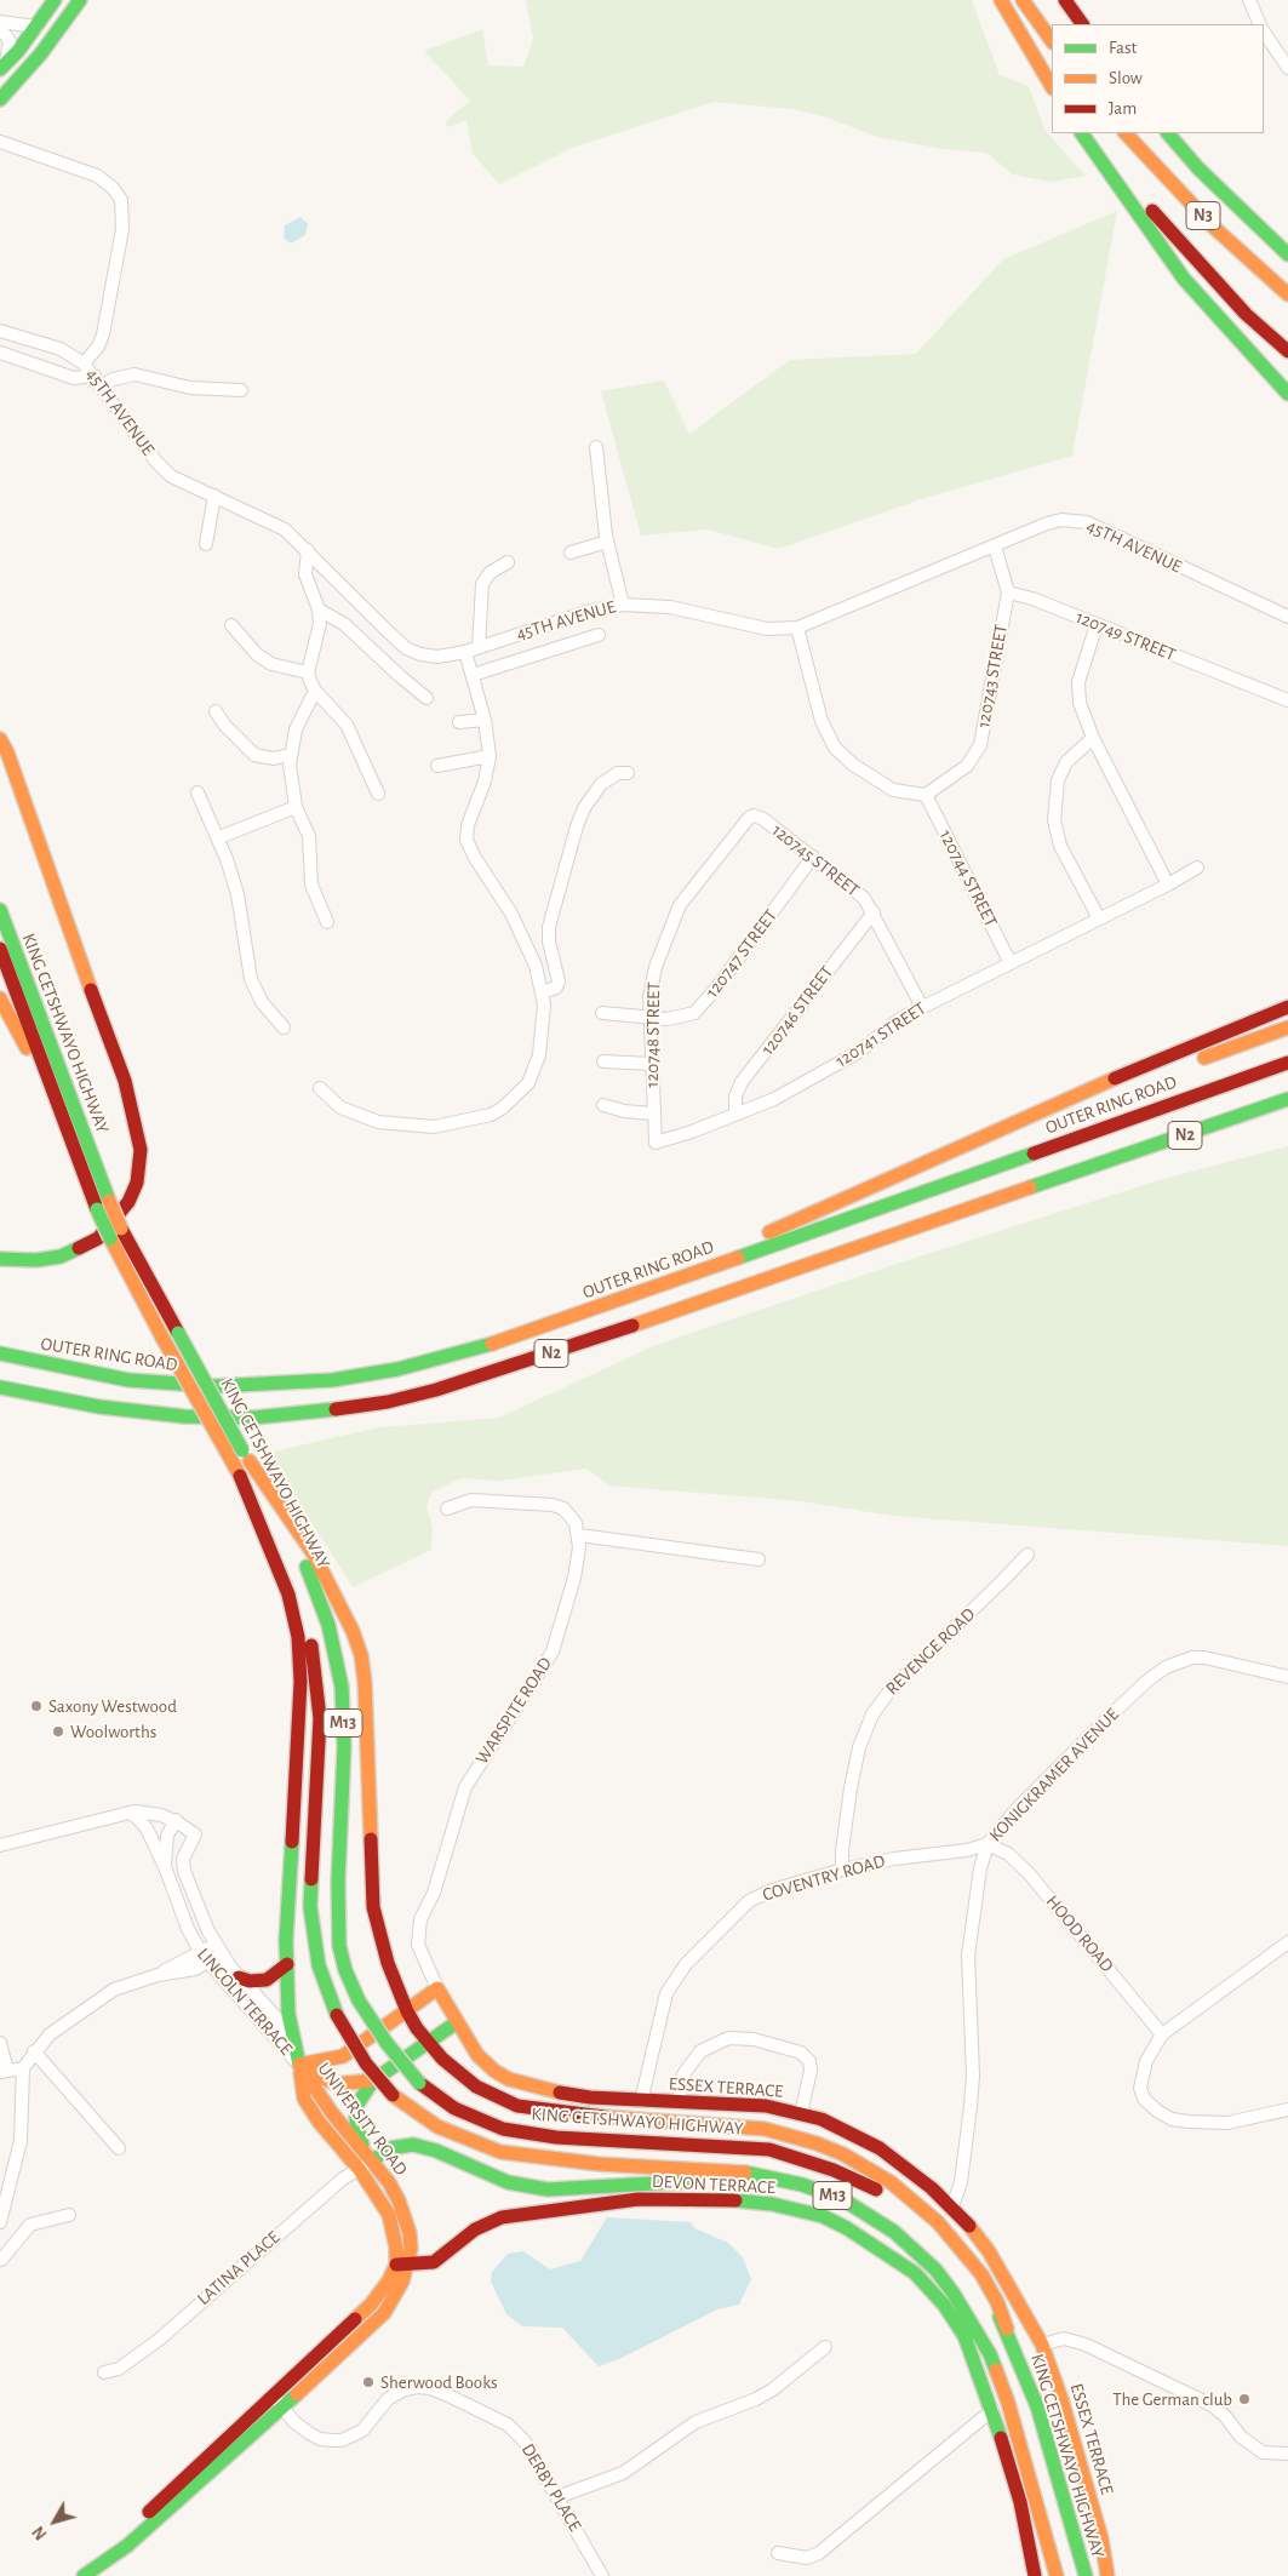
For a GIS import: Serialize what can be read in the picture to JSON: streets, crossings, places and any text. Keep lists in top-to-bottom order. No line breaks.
{"streets":{"main road":["N3","KING CETSHWAYO HIGHWAY","OUTER RING ROAD","N2","M13","ESSEX TERRACE","UNIVERSITY ROAD","DEVON TERRACE"],"street":["45TH AVENUE","120749 STREET","120743 STREET","120745 STREET","120744 STREET","120747 STREET","120746 STREET","120748 STREET","120741 STREET","REVENGE ROAD","WARSPITE ROAD","KONIGKRAMER AVENUE","COVENTRY ROAD","HOOD ROAD","LINCOLN TERRACE","LATINA PLACE","DERBY PLACE"]},"crossings":[["120749 STREET","120743 STREET"],["120743 STREET","120744 STREET"],["120745 STREET","120747 STREET"],["120745 STREET","120746 STREET"],["120745 STREET","120748 STREET"],["120745 STREET","120741 STREET"],["120744 STREET","120741 STREET"],["120747 STREET","120748 STREET"],["120746 STREET","120741 STREET"],["120748 STREET","120741 STREET"],["REVENGE ROAD","COVENTRY ROAD"],["WARSPITE ROAD","ESSEX TERRACE"],["KONIGKRAMER AVENUE","COVENTRY ROAD"],["KONIGKRAMER AVENUE","HOOD ROAD"],["KONIGKRAMER AVENUE","ESSEX TERRACE"],["COVENTRY ROAD","HOOD ROAD"],["COVENTRY ROAD","ESSEX TERRACE"],["LINCOLN TERRACE","UNIVERSITY ROAD"],["UNIVERSITY ROAD","DEVON TERRACE"],["UNIVERSITY ROAD","LATINA PLACE"],["UNIVERSITY ROAD","DERBY PLACE"]],"places":["Saxony Westwood","Woolworths","Sherwood Books","The German club"],"legend":["Fast","Slow","Jam"],"north":"bottom left"}
